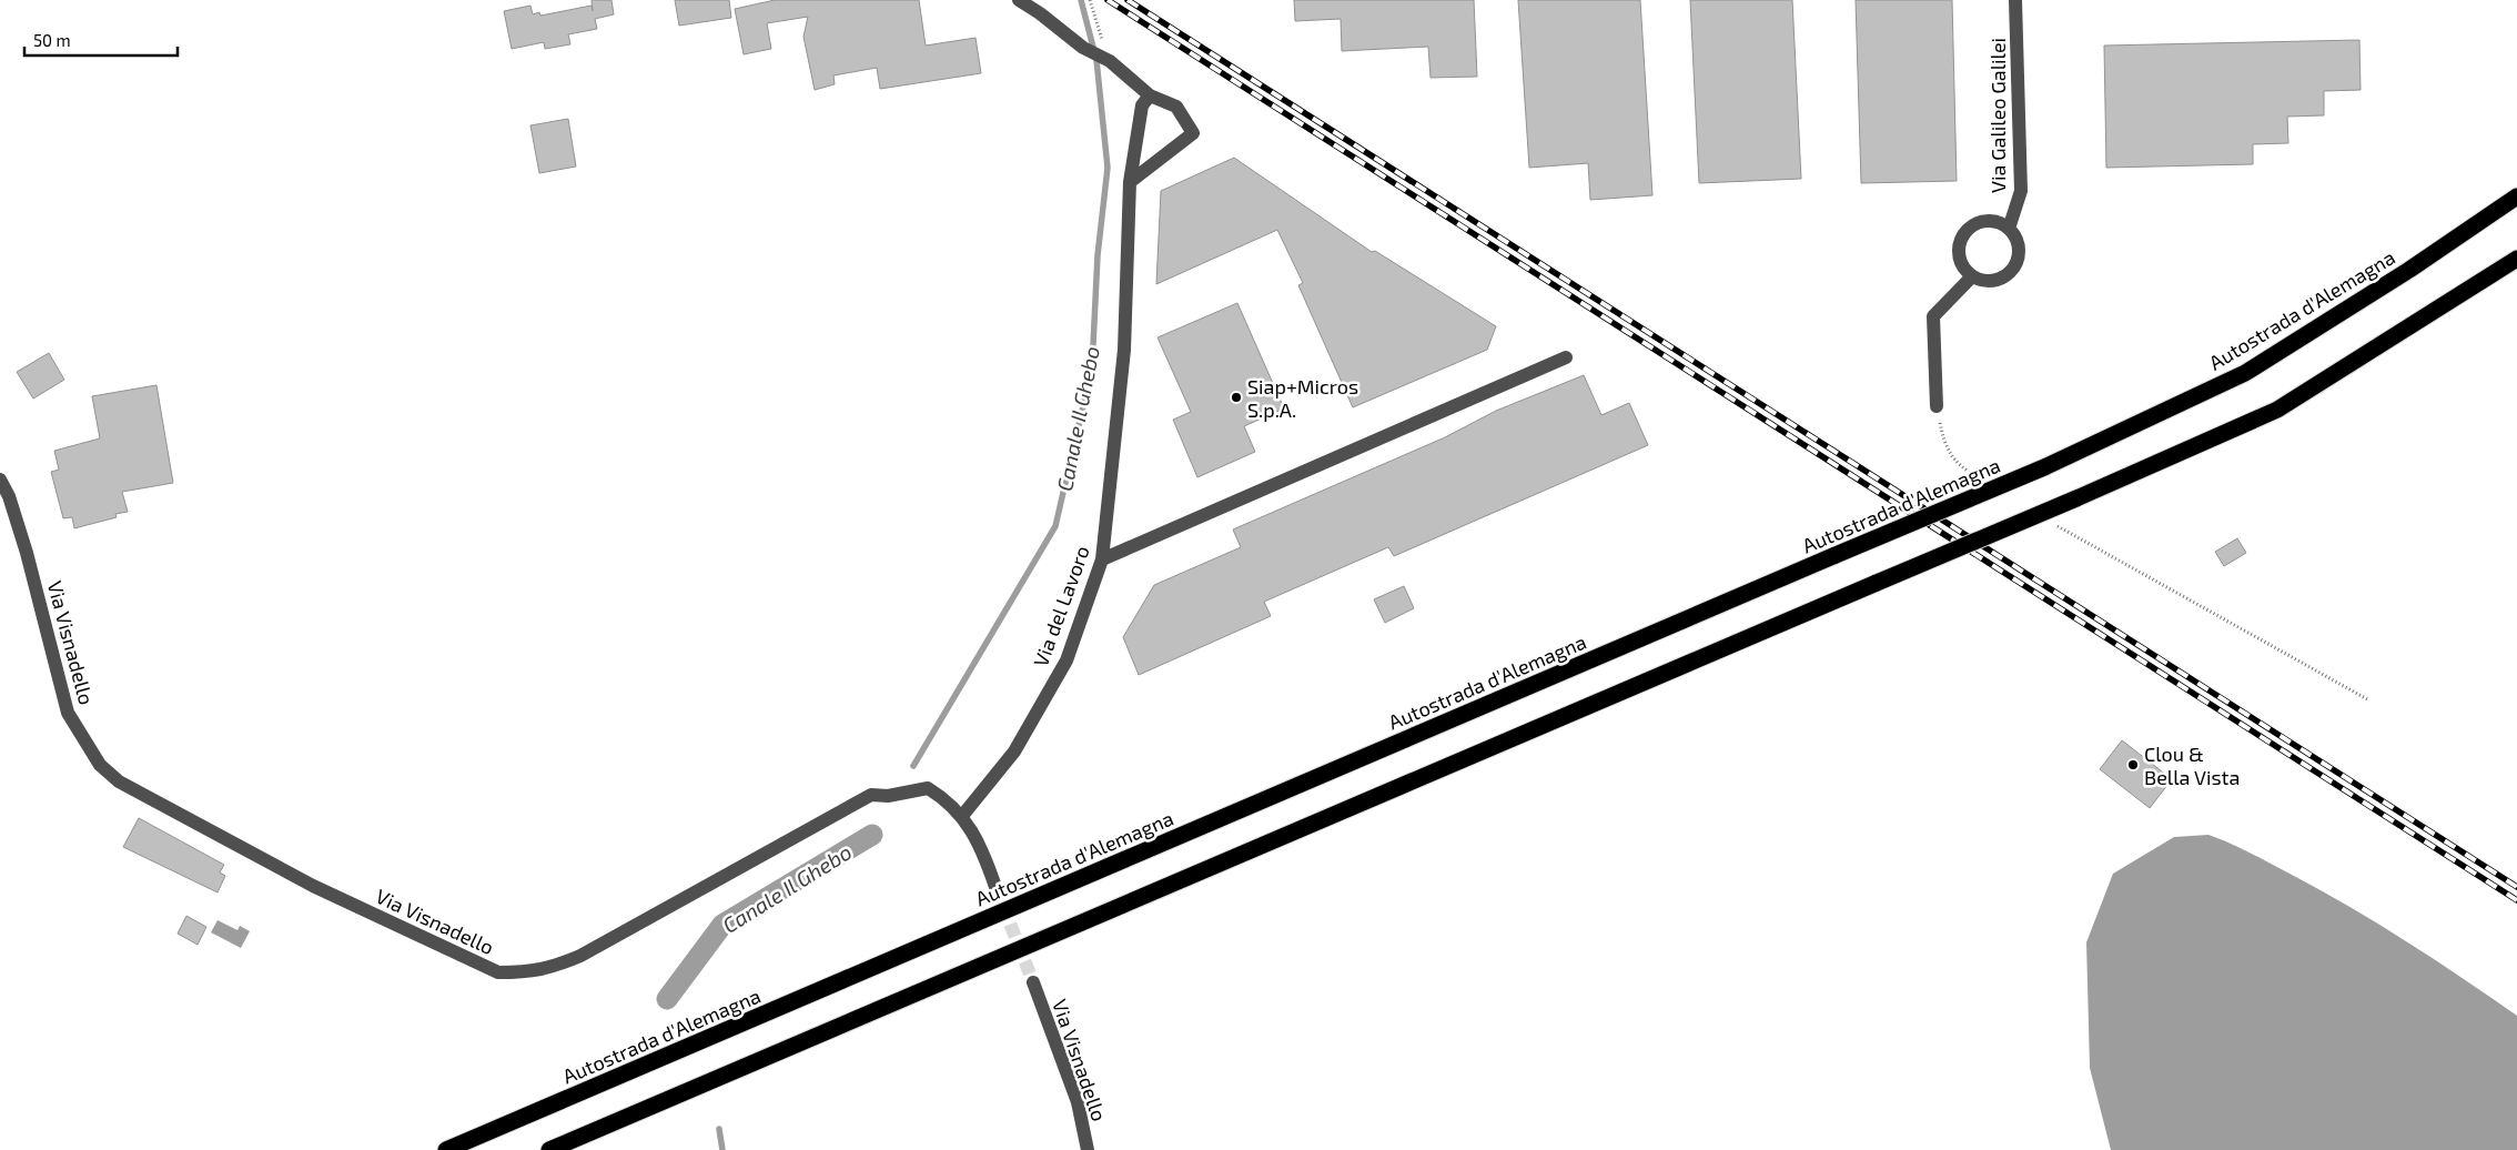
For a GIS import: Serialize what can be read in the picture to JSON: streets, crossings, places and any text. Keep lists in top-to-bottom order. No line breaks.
{"streets":{"highway":["Autostrada d'Alemagna"],"street":["Via Galileo Galilei","Via del Lavoro","Via Visnadello"]},"crossings":[["Via del Lavoro","Via Visnadello"]],"water":["Canale Il Ghebo"],"places":["Siap+Micros S.p.A.","Clou & Bella Vista"],"scale_bar":"50 m"}
